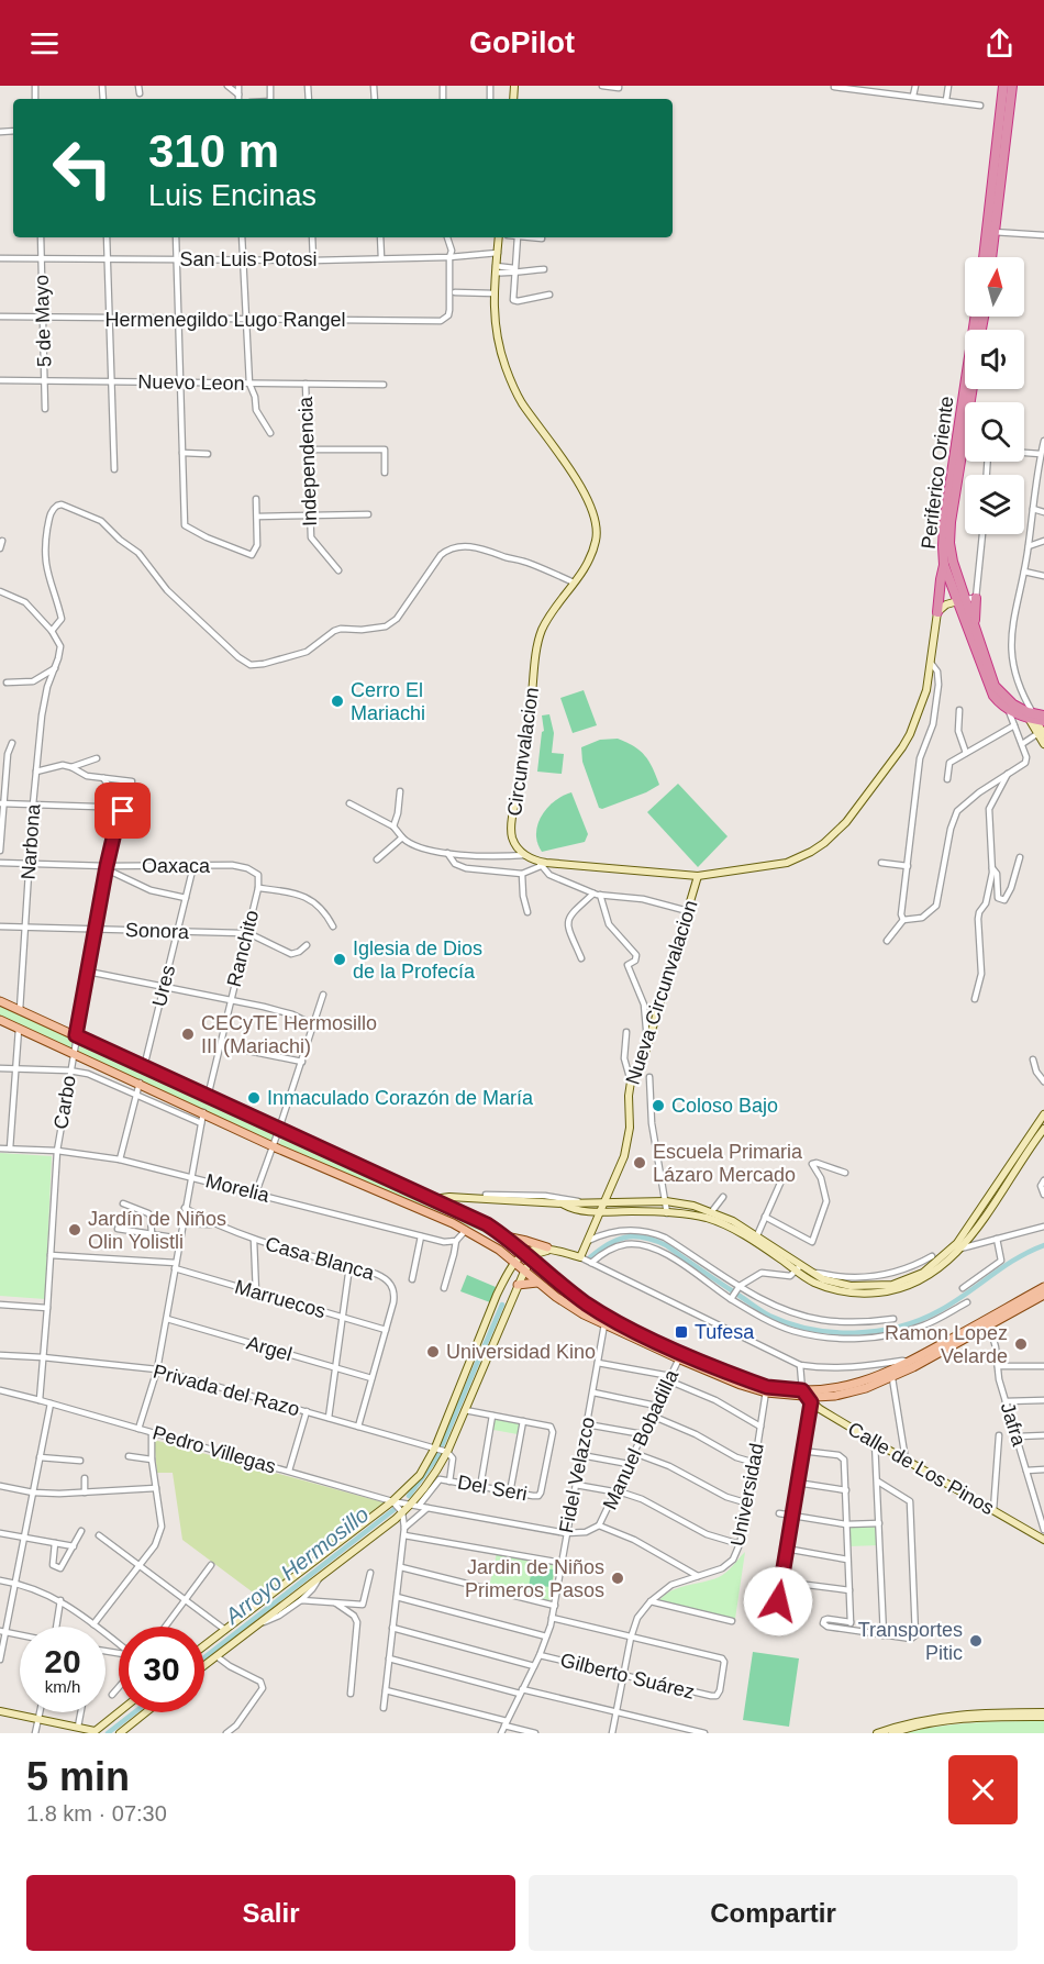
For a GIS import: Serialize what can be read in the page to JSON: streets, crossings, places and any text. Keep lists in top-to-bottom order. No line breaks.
{"streets":{"highway":["Periferico Oriente"],"street":["San Luis Potosi","Hermenegildo Lugo Rangel","5 de Mayo","Nuevo Leon","Independencia","Circunvalacion","Narbona","Oaxaca","Sonora","Ranchito","Ures","Nueva Circunvalacion","Carbo","Morelia","Casa Blanca","Marruecos","Argel","Privada del Razo","Jafra","Manuel Bobadilla","Pedro Villegas","Calle de Los Pinos","Fidel Velazco","Del Seri","Universidad","Gilberto Suárez"]},"crossings":[["San Luis Potosi","Hermenegildo Lugo Rangel"],["San Luis Potosi","5 de Mayo"],["San Luis Potosi","Circunvalacion"],["Hermenegildo Lugo Rangel","5 de Mayo"],["5 de Mayo","Nuevo Leon"],["Nuevo Leon","Independencia"],["Circunvalacion","Narbona"],["Narbona","Oaxaca"],["Narbona","Sonora"],["Oaxaca","Ranchito"],["Oaxaca","Ures"],["Oaxaca","Carbo"],["Sonora","Ranchito"],["Sonora","Ures"],["Sonora","Carbo"],["Carbo","Morelia"],["Carbo","Marruecos"],["Carbo","Privada del Razo"],["Carbo","Pedro Villegas"],["Casa Blanca","Marruecos"],["Casa Blanca","Argel"],["Casa Blanca","Privada del Razo"],["Pedro Villegas","Fidel Velazco"],["Pedro Villegas","Del Seri"],["Fidel Velazco","Gilberto Suárez"],["Universidad","Gilberto Suárez"]],"water":["Arroyo Hermosillo"],"places":{"other":["Cerro El Mariachi","Iglesia de Dios de la Profecía","CECyTE Hermosillo III (Mariachi)","Inmaculado Corazón de María","Coloso Bajo","Escuela Primaria Lázaro Mercado","Jardín de Niños Olin Yolistli","Ramon Lopez Velarde","Universidad Kino","Jardin de Niños Primeros Pasos","Transportes Pitic"],"transit":["Tufesa"]},"north":"top","page":{"header":"GoPilot","turn":["310 m","Luis Encinas"],"speed":"20 km/h","limit":"30","heading":["5 min","1.8 km · 07:30"],"buttons":["Salir","Compartir"]}}
